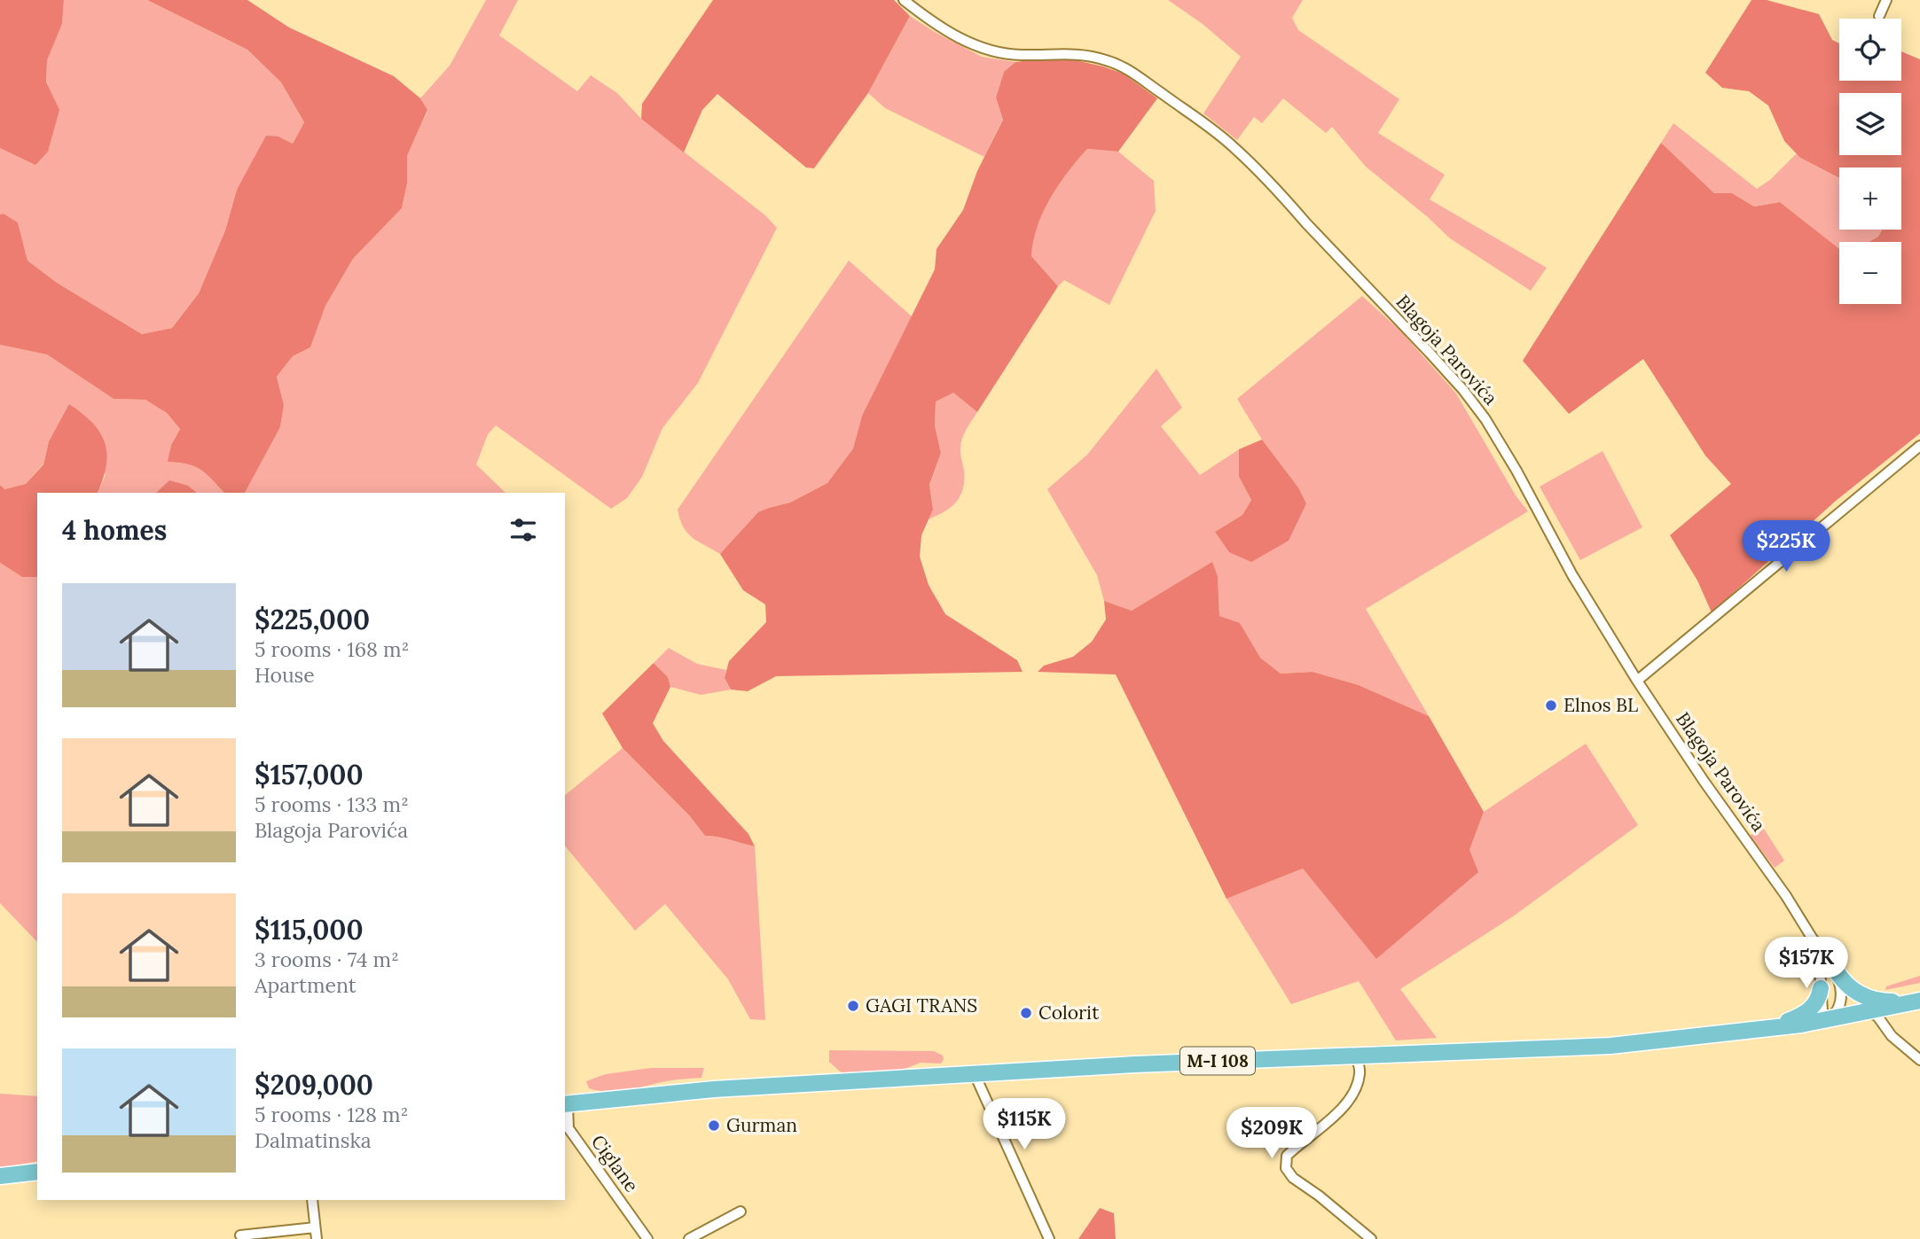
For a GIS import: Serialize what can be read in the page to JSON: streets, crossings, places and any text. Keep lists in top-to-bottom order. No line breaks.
{"streets":{"main road":["M-I 108"],"street":["Blagoja Parovića","Ciglane"]},"crossings":[["Blagoja Parovića","M-I 108"],["M-I 108","Ciglane"]],"places":["Elnos BL","GAGI TRANS","Colorit","Gurman"],"page":{"map_buttons":["+","−"],"heading":"4 homes","price":["$225K","$157K","$115K","$209K"],"list":[{"name":"$225,000","note":"5 rooms · 168 m² · House"},{"name":"$157,000","note":"5 rooms · 133 m² · Blagoja Parovića"},{"name":"$115,000","note":"3 rooms · 74 m² · Apartment"},{"name":"$209,000","note":"5 rooms · 128 m² · Dalmatinska"}]}}
